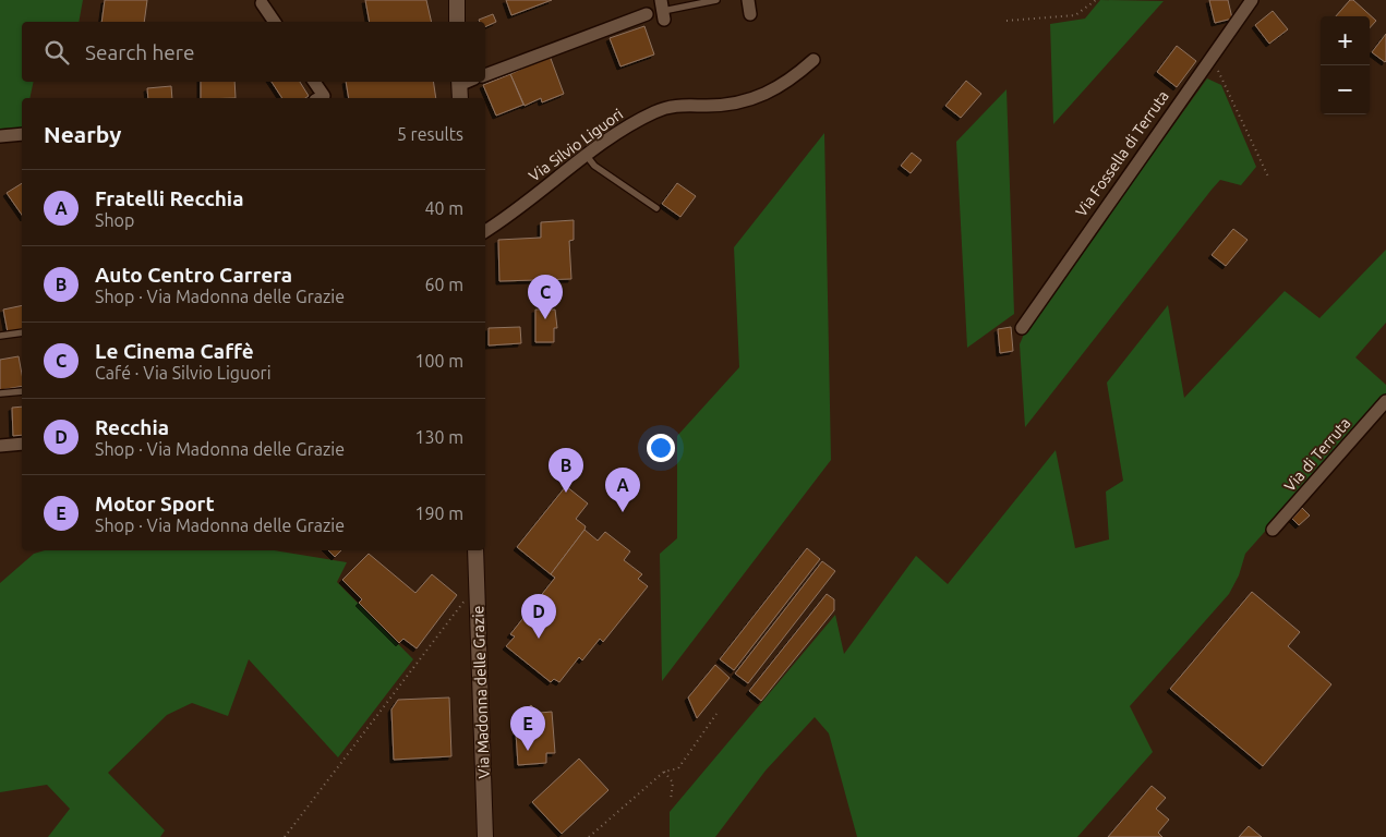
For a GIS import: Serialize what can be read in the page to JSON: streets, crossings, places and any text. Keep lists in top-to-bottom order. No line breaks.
{"streets":{"street":["Via Silvio Liguori","Via Fossella di Terruta","Via di Terruta","Via Madonna delle Grazie"]},"page":{"map_buttons":["+","−"],"search":"Search here","heading":["Nearby","5 results"],"list":[{"mark":"A","name":"Fratelli Recchia","note":"Shop","value":"40 m"},{"mark":"B","name":"Auto Centro Carrera","note":"Shop · Via Madonna delle Grazie","value":"60 m"},{"mark":"C","name":"Le Cinema Caffè","note":"Café · Via Silvio Liguori","value":"100 m"},{"mark":"D","name":"Recchia","note":"Shop · Via Madonna delle Grazie","value":"130 m"},{"mark":"E","name":"Motor Sport","note":"Shop · Via Madonna delle Grazie","value":"190 m"}],"pins":["C","B","A","D","E"]}}
